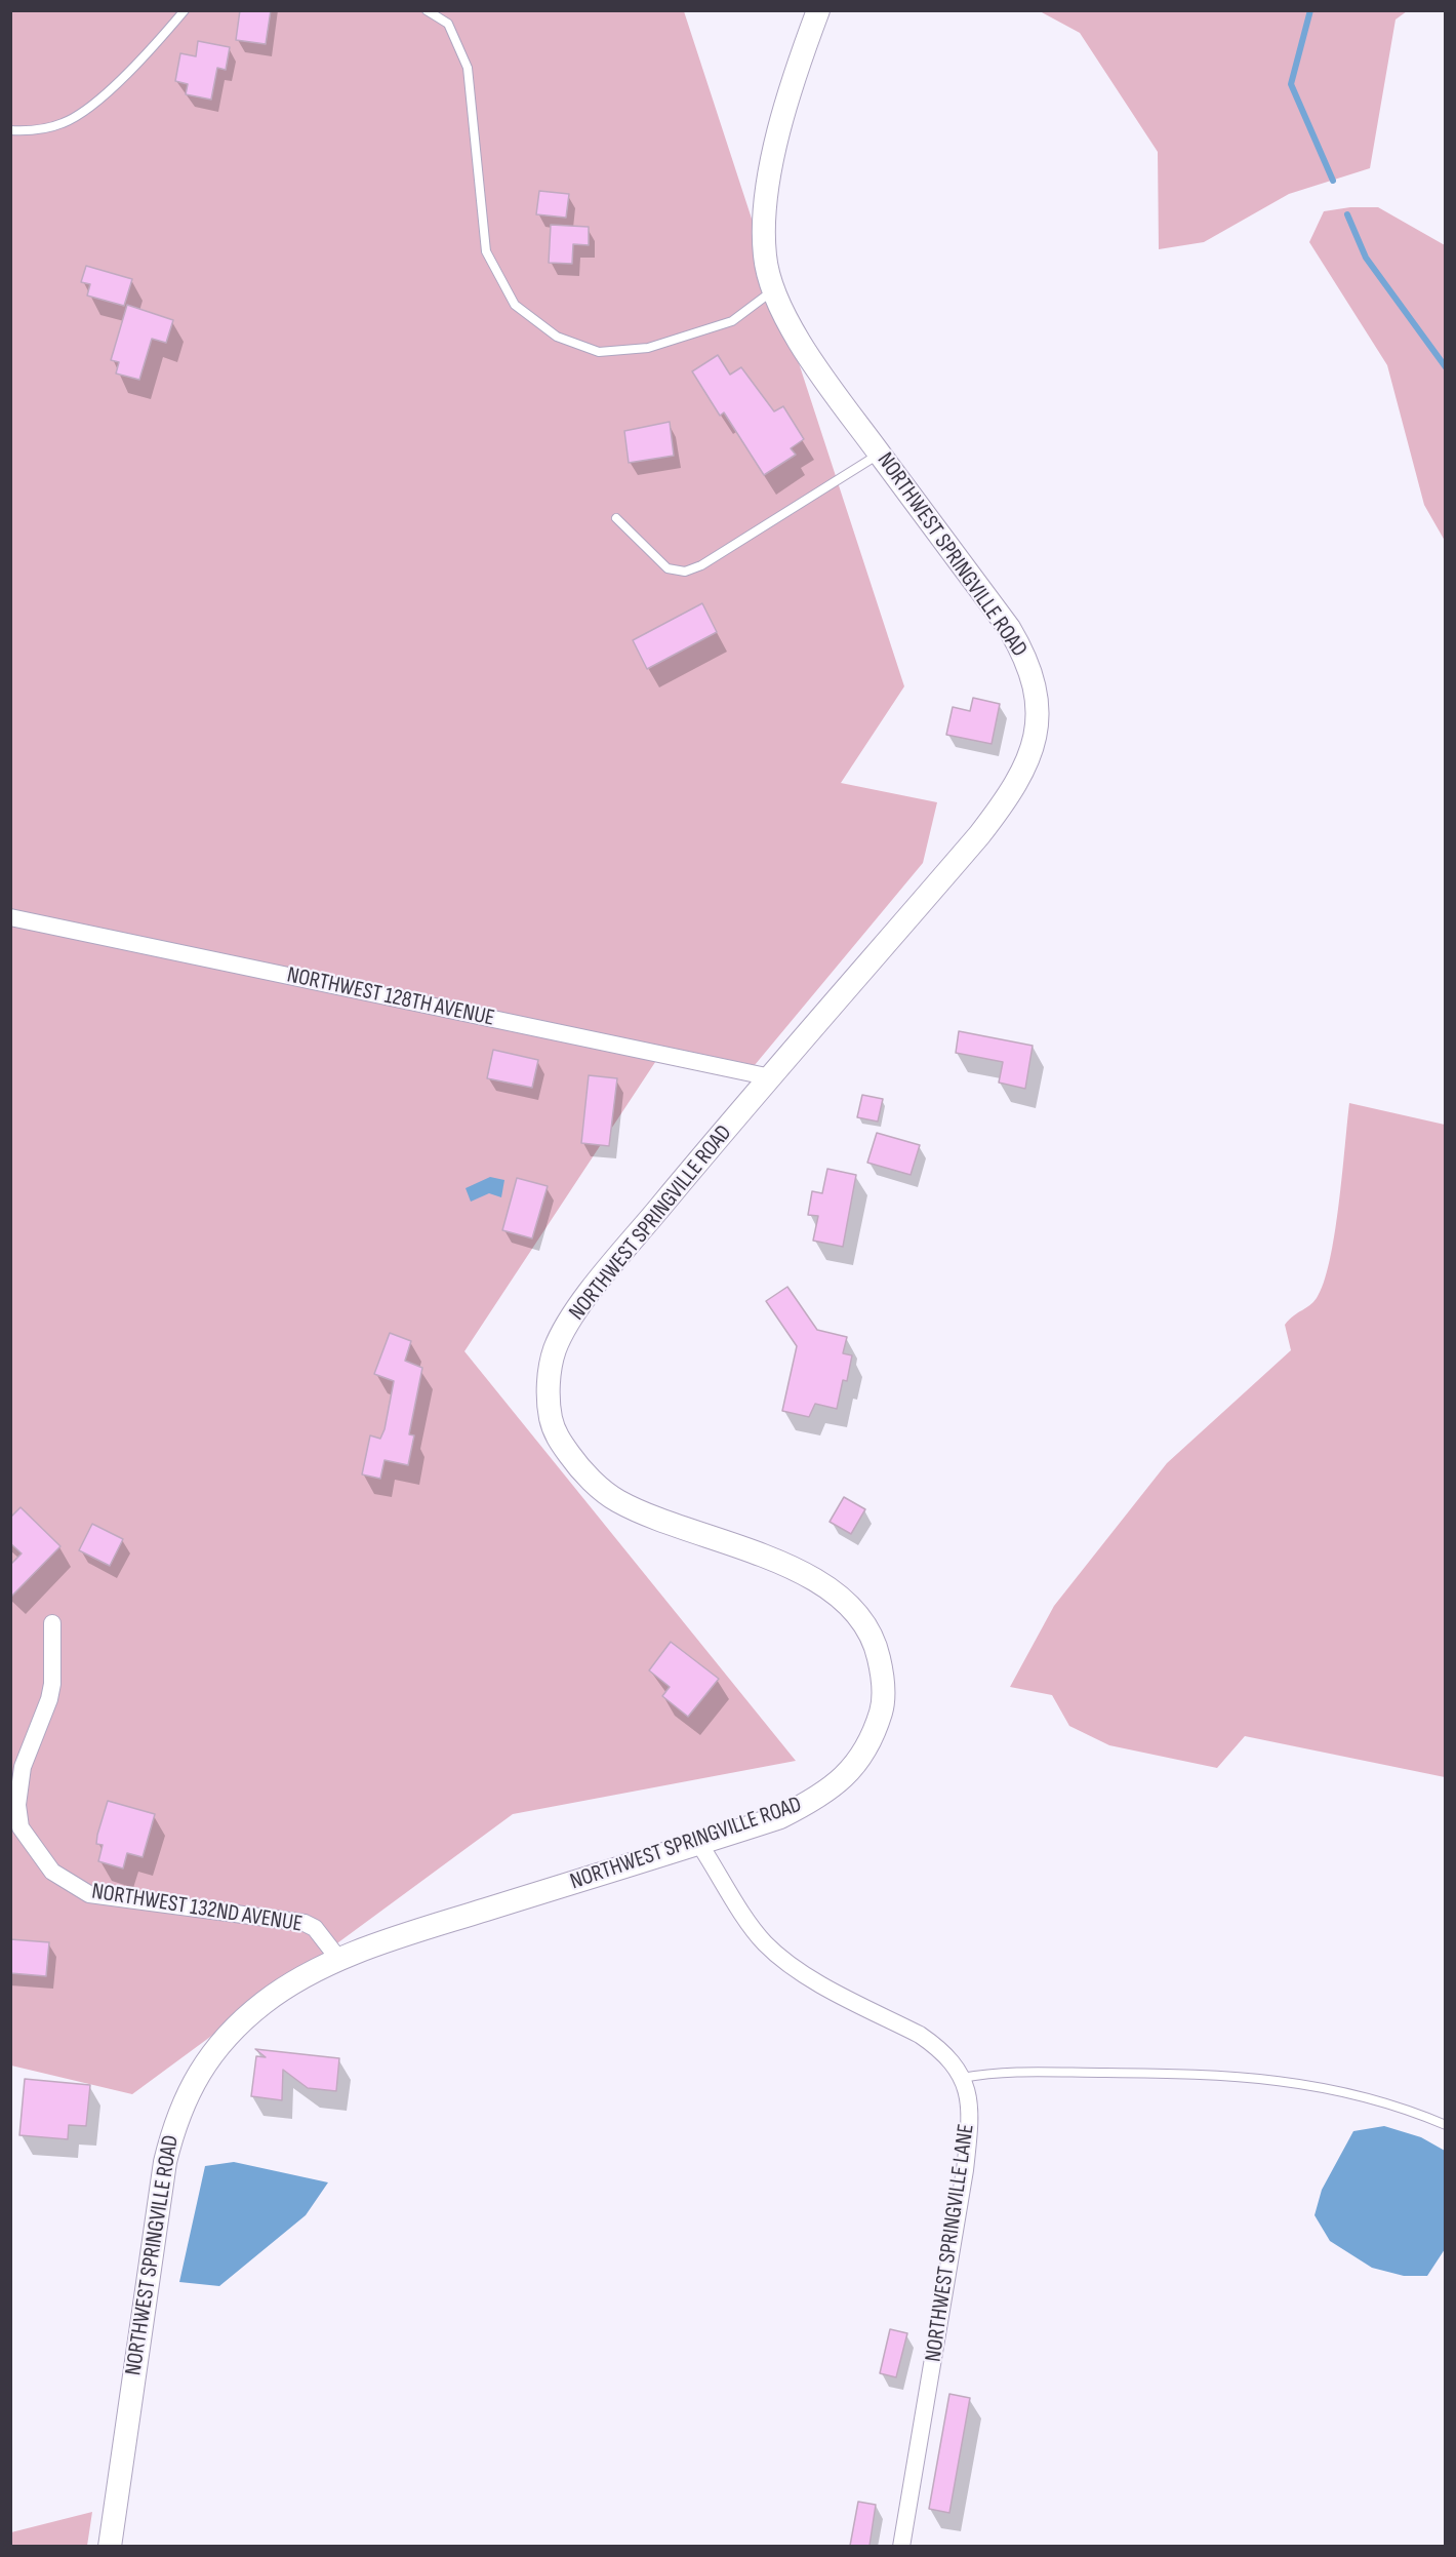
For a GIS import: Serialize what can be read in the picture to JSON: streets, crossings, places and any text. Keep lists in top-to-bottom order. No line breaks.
{"streets":{"street":["NORTHWEST SPRINGVILLE ROAD","NORTHWEST 128TH AVENUE","NORTHWEST 132ND AVENUE","NORTHWEST SPRINGVILLE LANE"]},"crossings":[["NORTHWEST SPRINGVILLE ROAD","NORTHWEST 128TH AVENUE"],["NORTHWEST SPRINGVILLE ROAD","NORTHWEST 132ND AVENUE"],["NORTHWEST SPRINGVILLE ROAD","NORTHWEST SPRINGVILLE LANE"]]}
